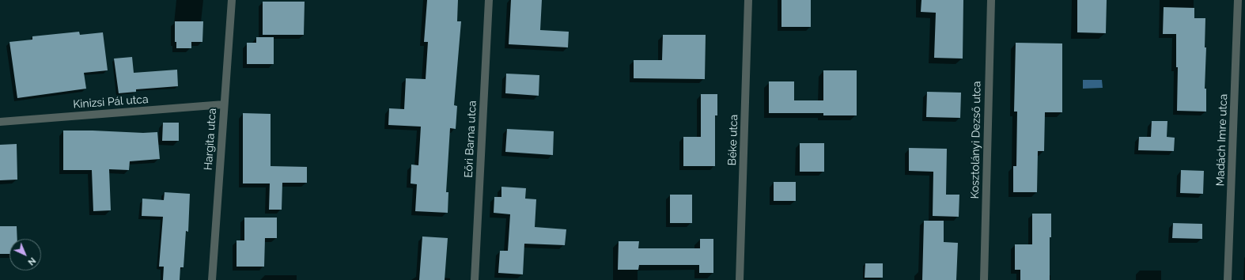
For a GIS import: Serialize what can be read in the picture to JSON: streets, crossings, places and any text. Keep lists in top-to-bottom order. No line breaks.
{"streets":{"street":["Kinizsi Pál utca","Hargita utca","Eőri Barna utca","Béke utca","Kosztolányi Dezső utca","Madách Imre utca"]},"crossings":[["Kinizsi Pál utca","Hargita utca"]],"north":"bottom right"}
